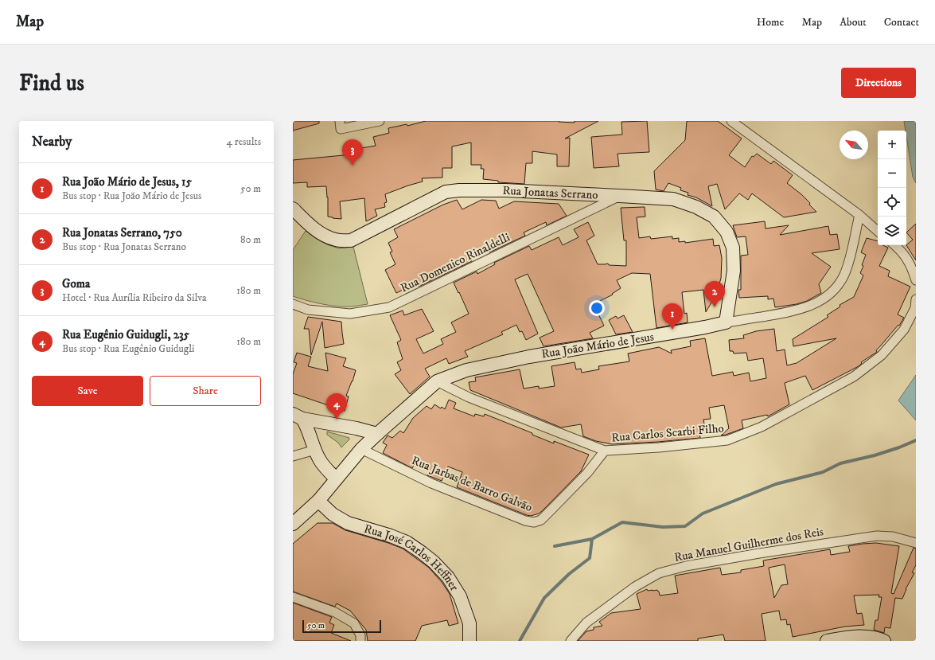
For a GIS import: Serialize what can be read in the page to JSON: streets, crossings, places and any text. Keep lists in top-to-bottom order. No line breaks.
{"streets":{"street":["Rua Jonatas Serrano","Rua Domenico Rinaldelli","Rua João Mário de Jesus","Rua Carlos Scarbi Filho","Rua Jarbas de Barro Galvão","Rua Manuel Guilherme dos Reis","Rua José Carlos Heffner"]},"crossings":[["Rua Jonatas Serrano","Rua Domenico Rinaldelli"],["Rua Jonatas Serrano","Rua João Mário de Jesus"],["Rua João Mário de Jesus","Rua Carlos Scarbi Filho"],["Rua João Mário de Jesus","Rua Jarbas de Barro Galvão"],["Rua João Mário de Jesus","Rua José Carlos Heffner"],["Rua Carlos Scarbi Filho","Rua Jarbas de Barro Galvão"]],"scale_bar":"50 m","north":"top left","page":{"header":"Map","nav":["Home","Map","About","Contact"],"buttons":["Directions",["Save","Share"]],"title":"Find us","heading":["Nearby","4 results"],"map_buttons":["+","−"],"pins":["3","2","1","4"],"list":[{"mark":"1","name":"Rua João Mário de Jesus, 15","note":"Bus stop · Rua João Mário de Jesus","value":"50 m"},{"mark":"2","name":"Rua Jonatas Serrano, 750","note":"Bus stop · Rua Jonatas Serrano","value":"80 m"},{"mark":"3","name":"Goma","note":"Hotel · Rua Aurília Ribeiro da Silva","value":"180 m"},{"mark":"4","name":"Rua Eugênio Guidugli, 235","note":"Bus stop · Rua Eugênio Guidugli","value":"180 m"}],"scale":"50 m"}}
